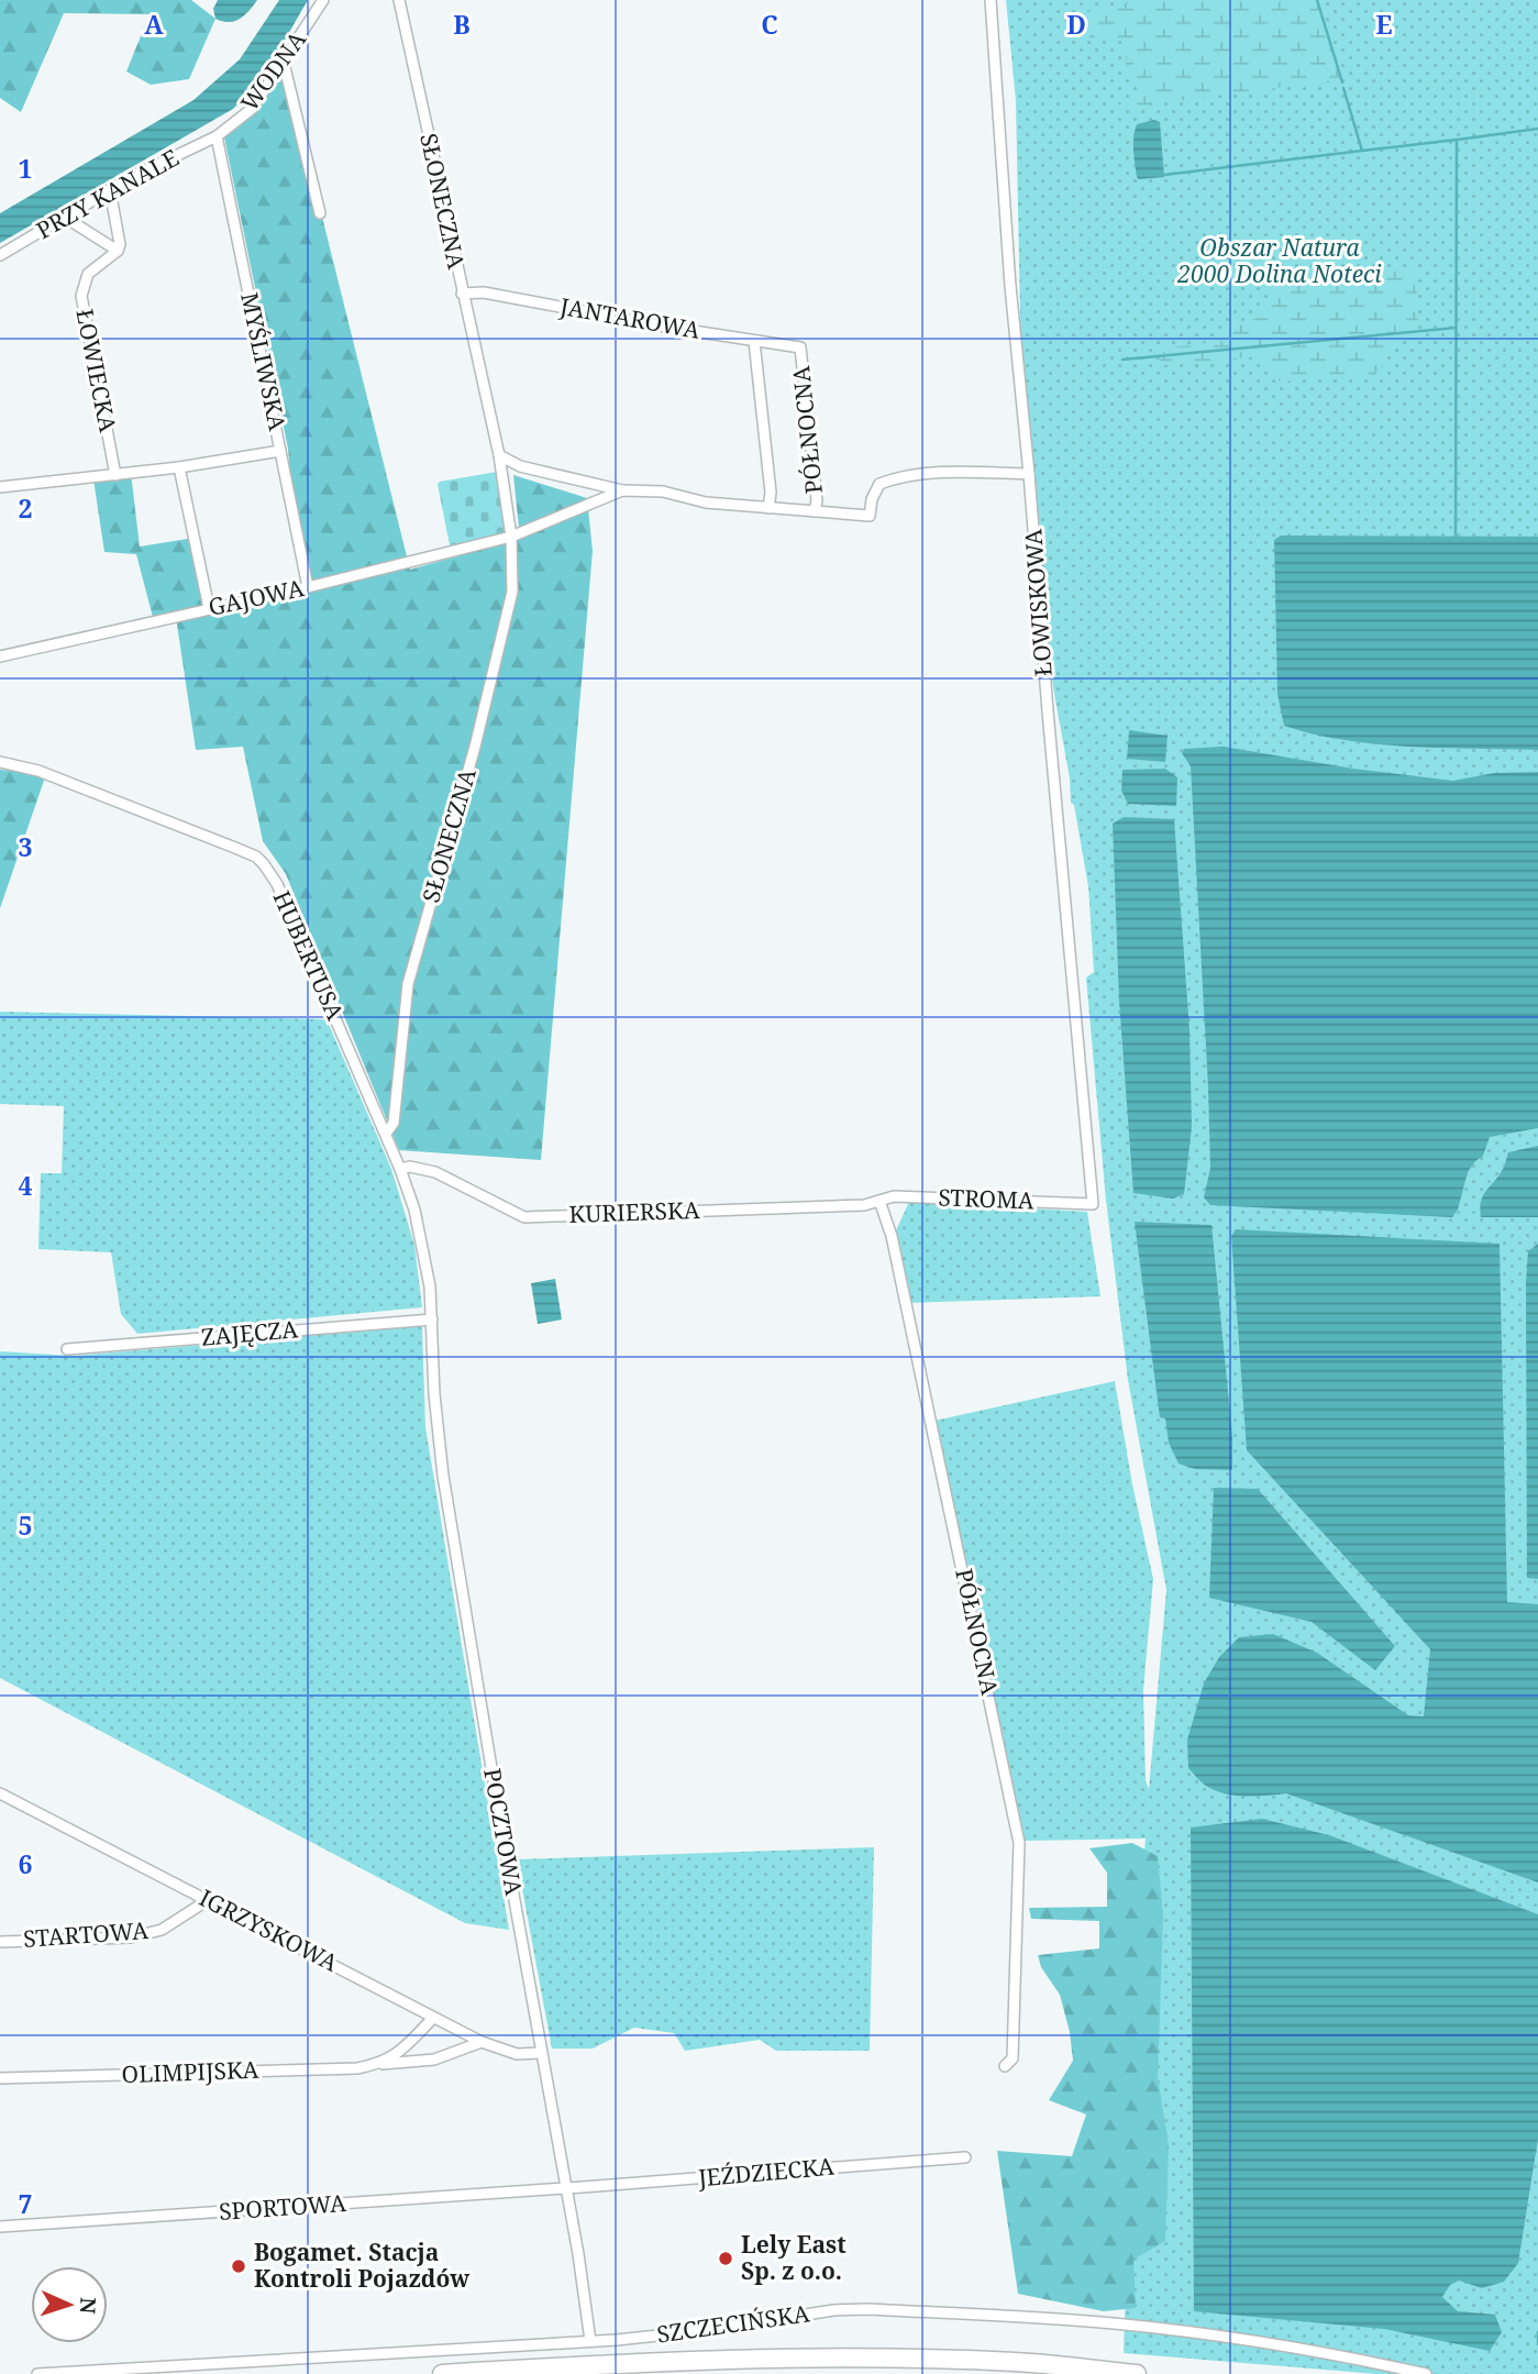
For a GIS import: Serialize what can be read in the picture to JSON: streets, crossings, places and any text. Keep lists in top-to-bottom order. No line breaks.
{"streets":{"street":["WODNA","PRZY KANALE","SŁONECZNA","JANTAROWA","MYŚLIWSKA","ŁOWIECKA","PÓŁNOCNA","GAJOWA","ŁOWISKOWA","HUBERTUSA","STROMA","KURIERSKA","ZAJĘCZA","POCZTOWA","IGRZYSKOWA","STARTOWA","OLIMPIJSKA","JEŹDZIECKA","SPORTOWA","SZCZECIŃSKA"]},"crossings":[["WODNA","PRZY KANALE"],["WODNA","MYŚLIWSKA"],["PRZY KANALE","MYŚLIWSKA"],["SŁONECZNA","JANTAROWA"],["SŁONECZNA","GAJOWA"],["SŁONECZNA","HUBERTUSA"],["JANTAROWA","PÓŁNOCNA"],["MYŚLIWSKA","GAJOWA"],["PÓŁNOCNA","STROMA"],["PÓŁNOCNA","KURIERSKA"],["ŁOWISKOWA","STROMA"],["HUBERTUSA","KURIERSKA"],["HUBERTUSA","ZAJĘCZA"],["HUBERTUSA","POCZTOWA"],["STROMA","KURIERSKA"],["ZAJĘCZA","POCZTOWA"],["POCZTOWA","IGRZYSKOWA"],["POCZTOWA","JEŹDZIECKA"],["POCZTOWA","SPORTOWA"],["POCZTOWA","SZCZECIŃSKA"],["IGRZYSKOWA","STARTOWA"],["IGRZYSKOWA","OLIMPIJSKA"],["JEŹDZIECKA","SPORTOWA"]],"parks":["Obszar Natura 2000 Dolina Noteci"],"places":["Lely East Sp. z o.o.","Bogamet. Stacja Kontroli Pojazdów"],"north":"right","grid":{"columns":["A","B","C","D","E"],"rows":["1","2","3","4","5","6","7"]}}
